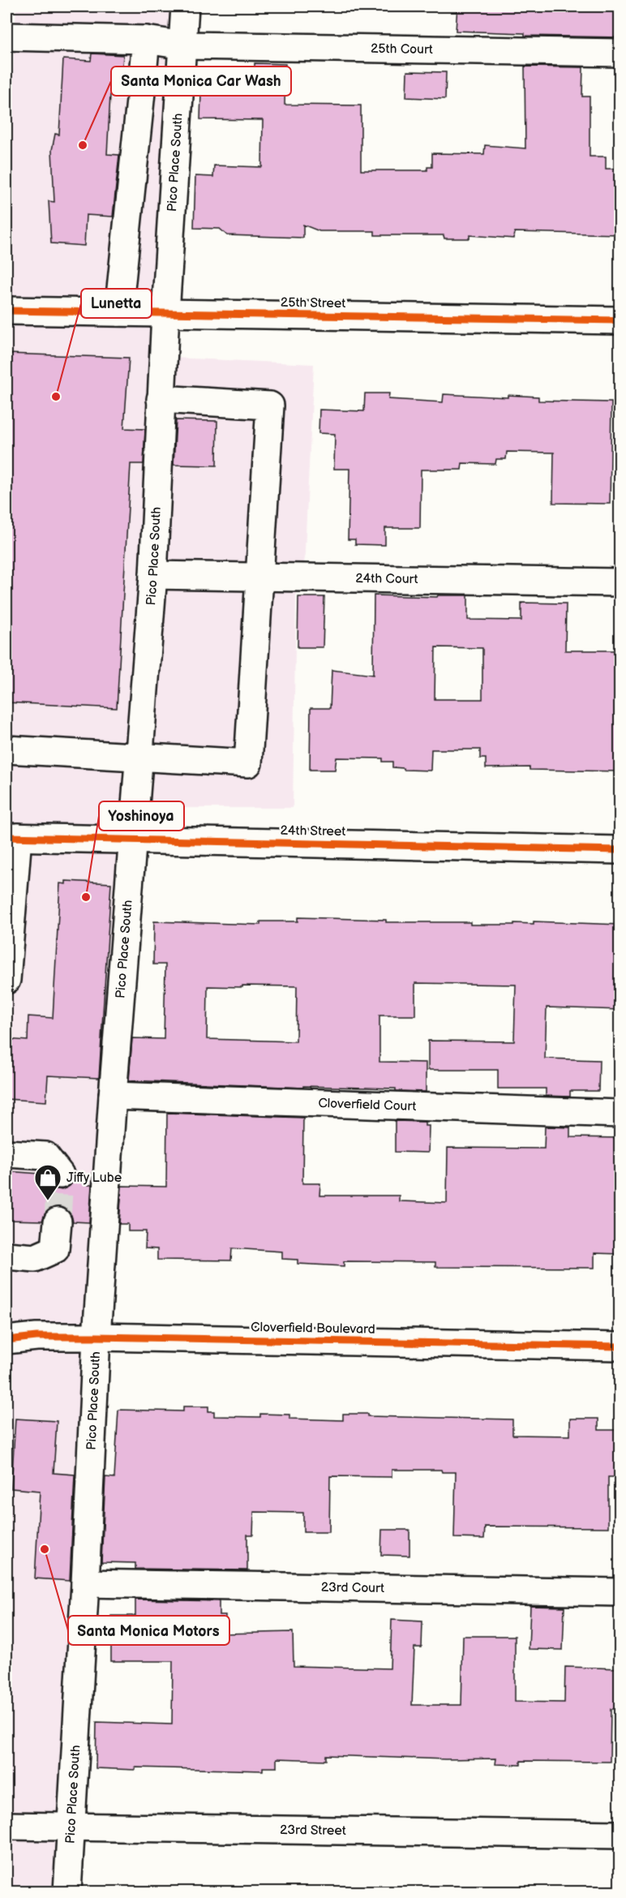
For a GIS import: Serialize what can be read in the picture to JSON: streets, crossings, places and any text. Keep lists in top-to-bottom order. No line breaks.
{"streets":{"street":["25th Court","Pico Place South","25th Street","24th Court","24th Street","Cloverfield Court","Cloverfield Boulevard","23rd Court","23rd Street"]},"crossings":[["25th Court","Pico Place South"],["Pico Place South","25th Street"],["Pico Place South","24th Court"],["Pico Place South","24th Street"],["Pico Place South","Cloverfield Court"],["Pico Place South","Cloverfield Boulevard"],["Pico Place South","23rd Court"],["Pico Place South","23rd Street"]],"places":{"other":["Santa Monica Car Wash","Lunetta","Yoshinoya","Santa Monica Motors"],"shop":["Jiffy Lube"]}}
